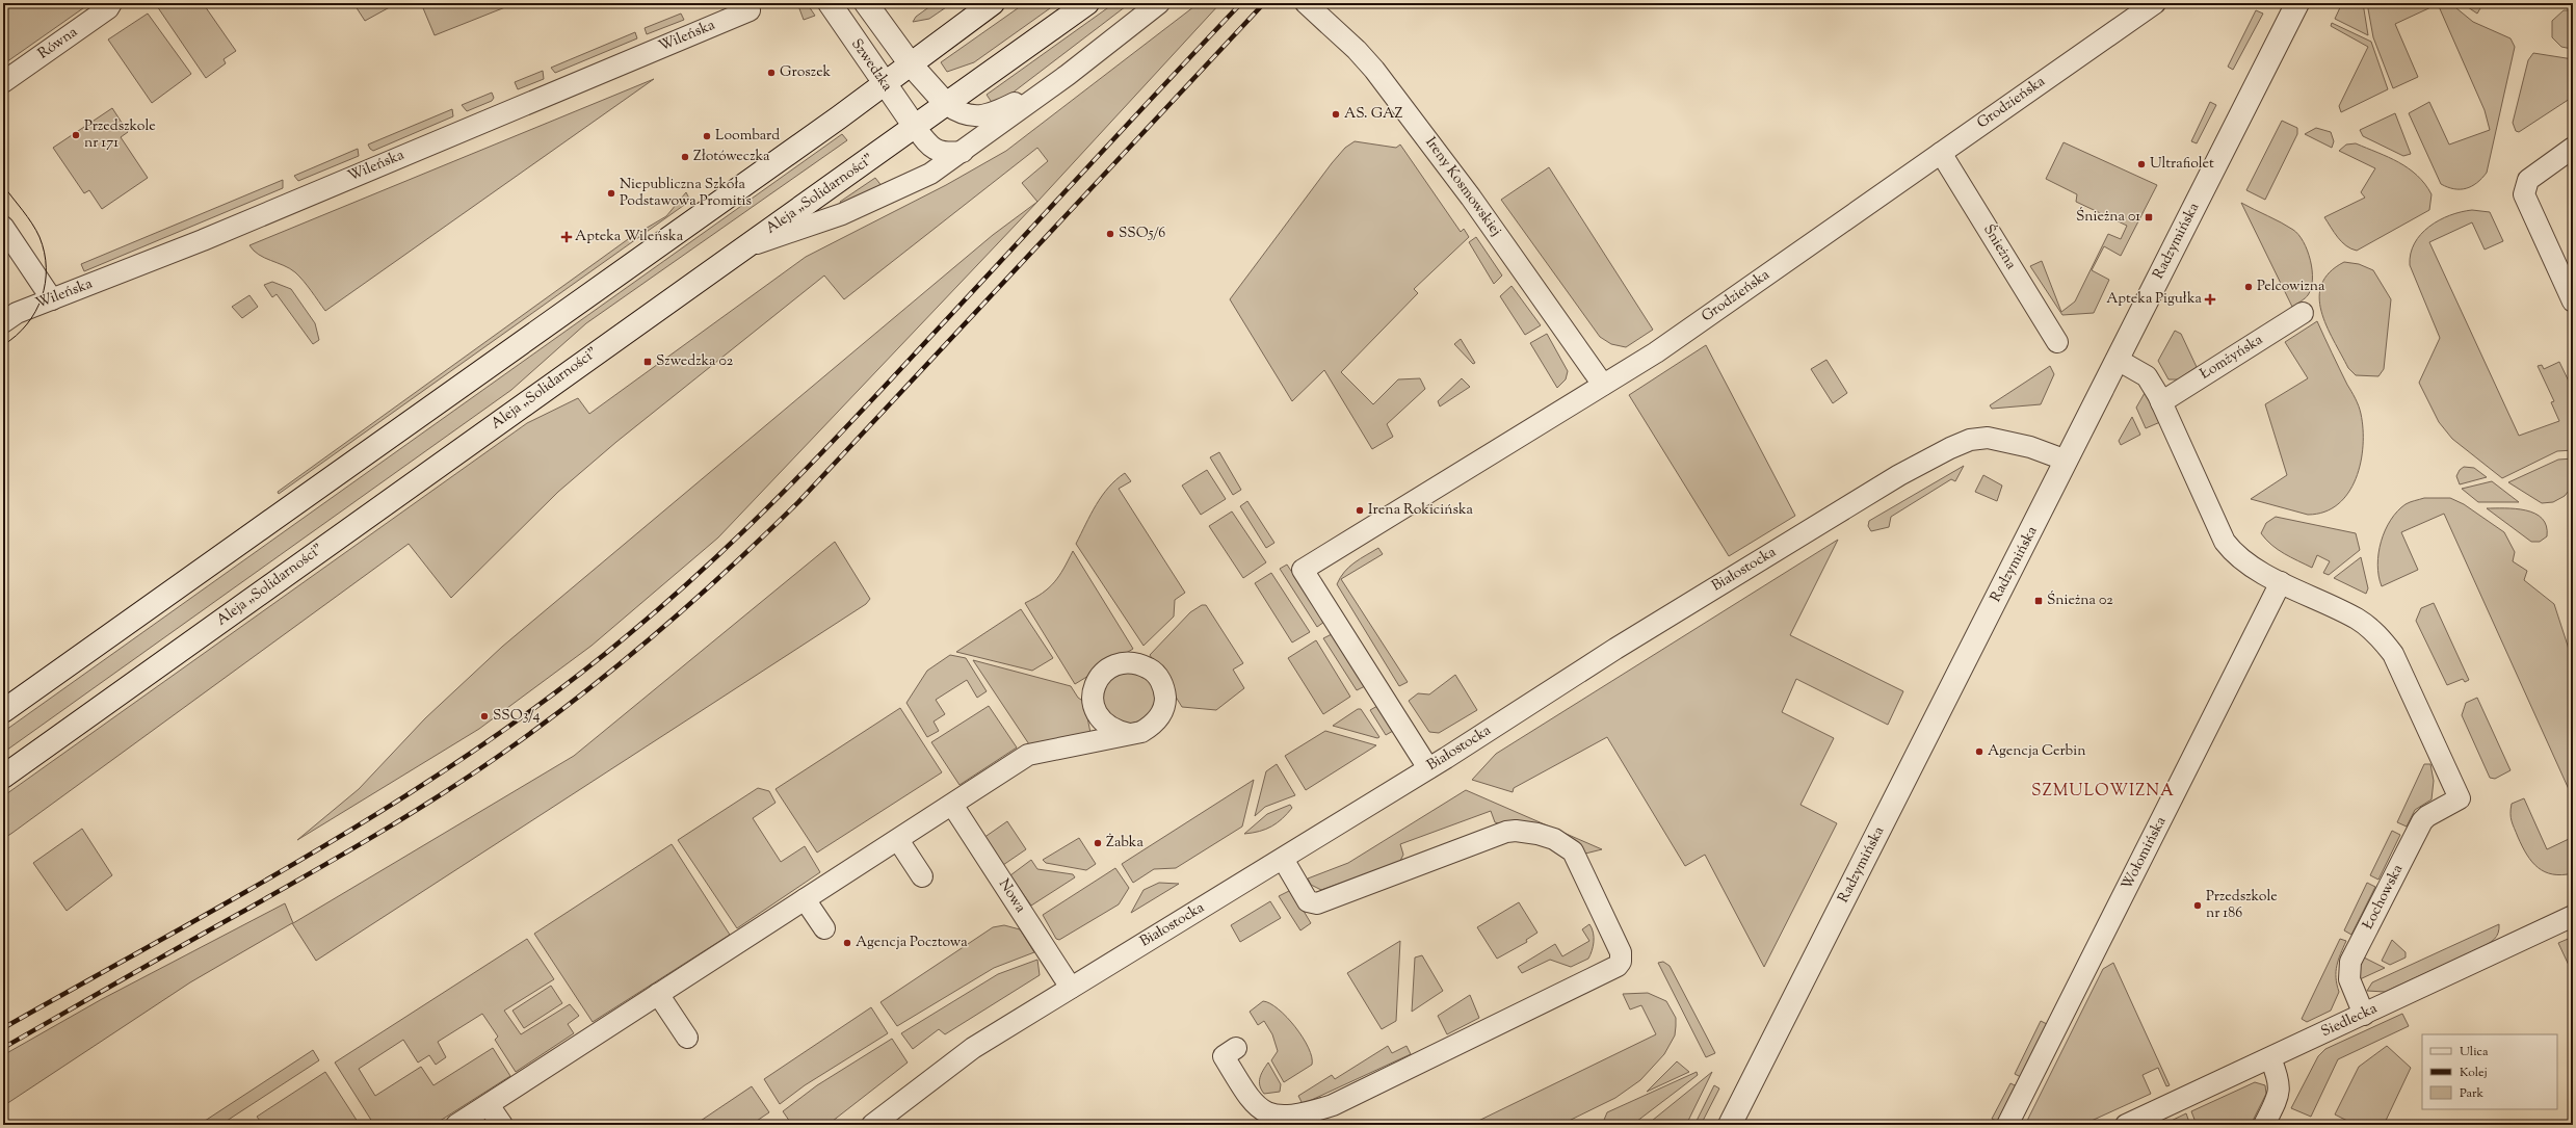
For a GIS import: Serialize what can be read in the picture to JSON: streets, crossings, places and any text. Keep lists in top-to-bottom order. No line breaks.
{"streets":{"main road":["Szwedzka","Aleja „Solidarności”","Radzymińska"],"street":["Wileńska","Równa","Grodzieńska","Ireny Kosmowskiej","Śnieżna","Łomżyńska","Białostocka","Wołomińska","Nowa","Łochowska","Siedlecka"]},"crossings":[["Szwedzka","Aleja „Solidarności”"],["Grodzieńska","Ireny Kosmowskiej"],["Grodzieńska","Śnieżna"],["Grodzieńska","Białostocka"],["Radzymińska","Białostocka"],["Białostocka","Nowa"],["Wołomińska","Łochowska"],["Łochowska","Siedlecka"]],"districts":["SZMULOWIZNA"],"places":{"other":["Groszek","AS. GAZ","Przedszkole nr 171","Loombard","Złotóweczka","Ultrafiolet","Niepubliczna Szkoła Podstawowa Promitis","SSO5/6","Pelcowizna","Irena Rokicińska","SSO3/4","Agencja Cerbin","Żabka","Przedszkole nr 186","Agencja Pocztowa"],"transit":["Śnieżna 01","Szwedzka 02","Śnieżna 02"],"health":["Apteka Wileńska","Apteka Pigułka"]},"legend":["Ulica","Kolej","Park"]}
